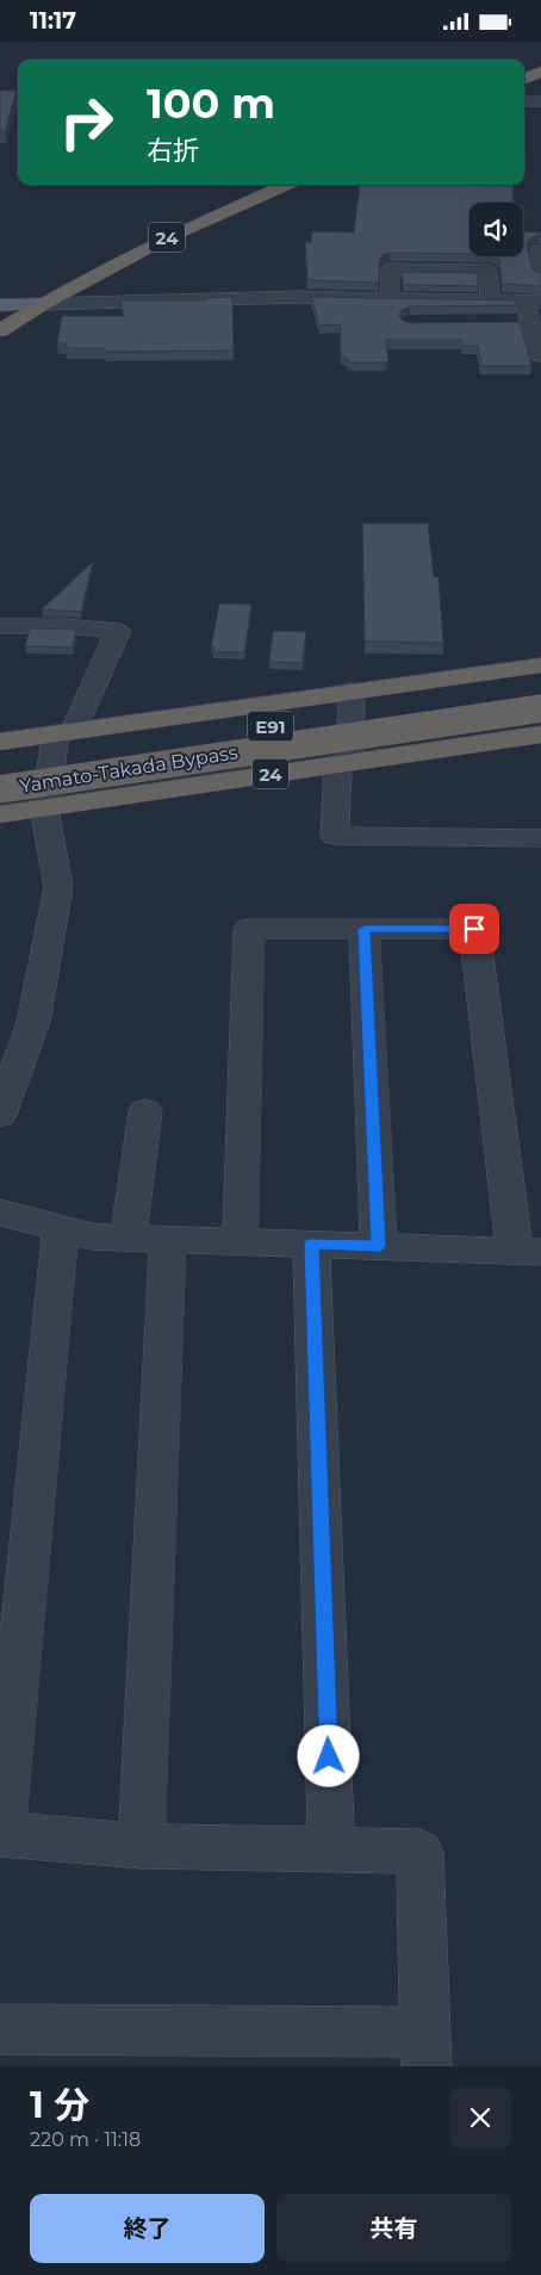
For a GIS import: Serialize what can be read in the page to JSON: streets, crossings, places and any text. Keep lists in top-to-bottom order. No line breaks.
{"streets":{"highway":["24","E91","Yamato-Takada Bypass"]},"page":{"status":"11:17","turn":["100 m","右折"],"heading":["1 分","220 m · 11:18"],"buttons":["終了","共有"]}}
